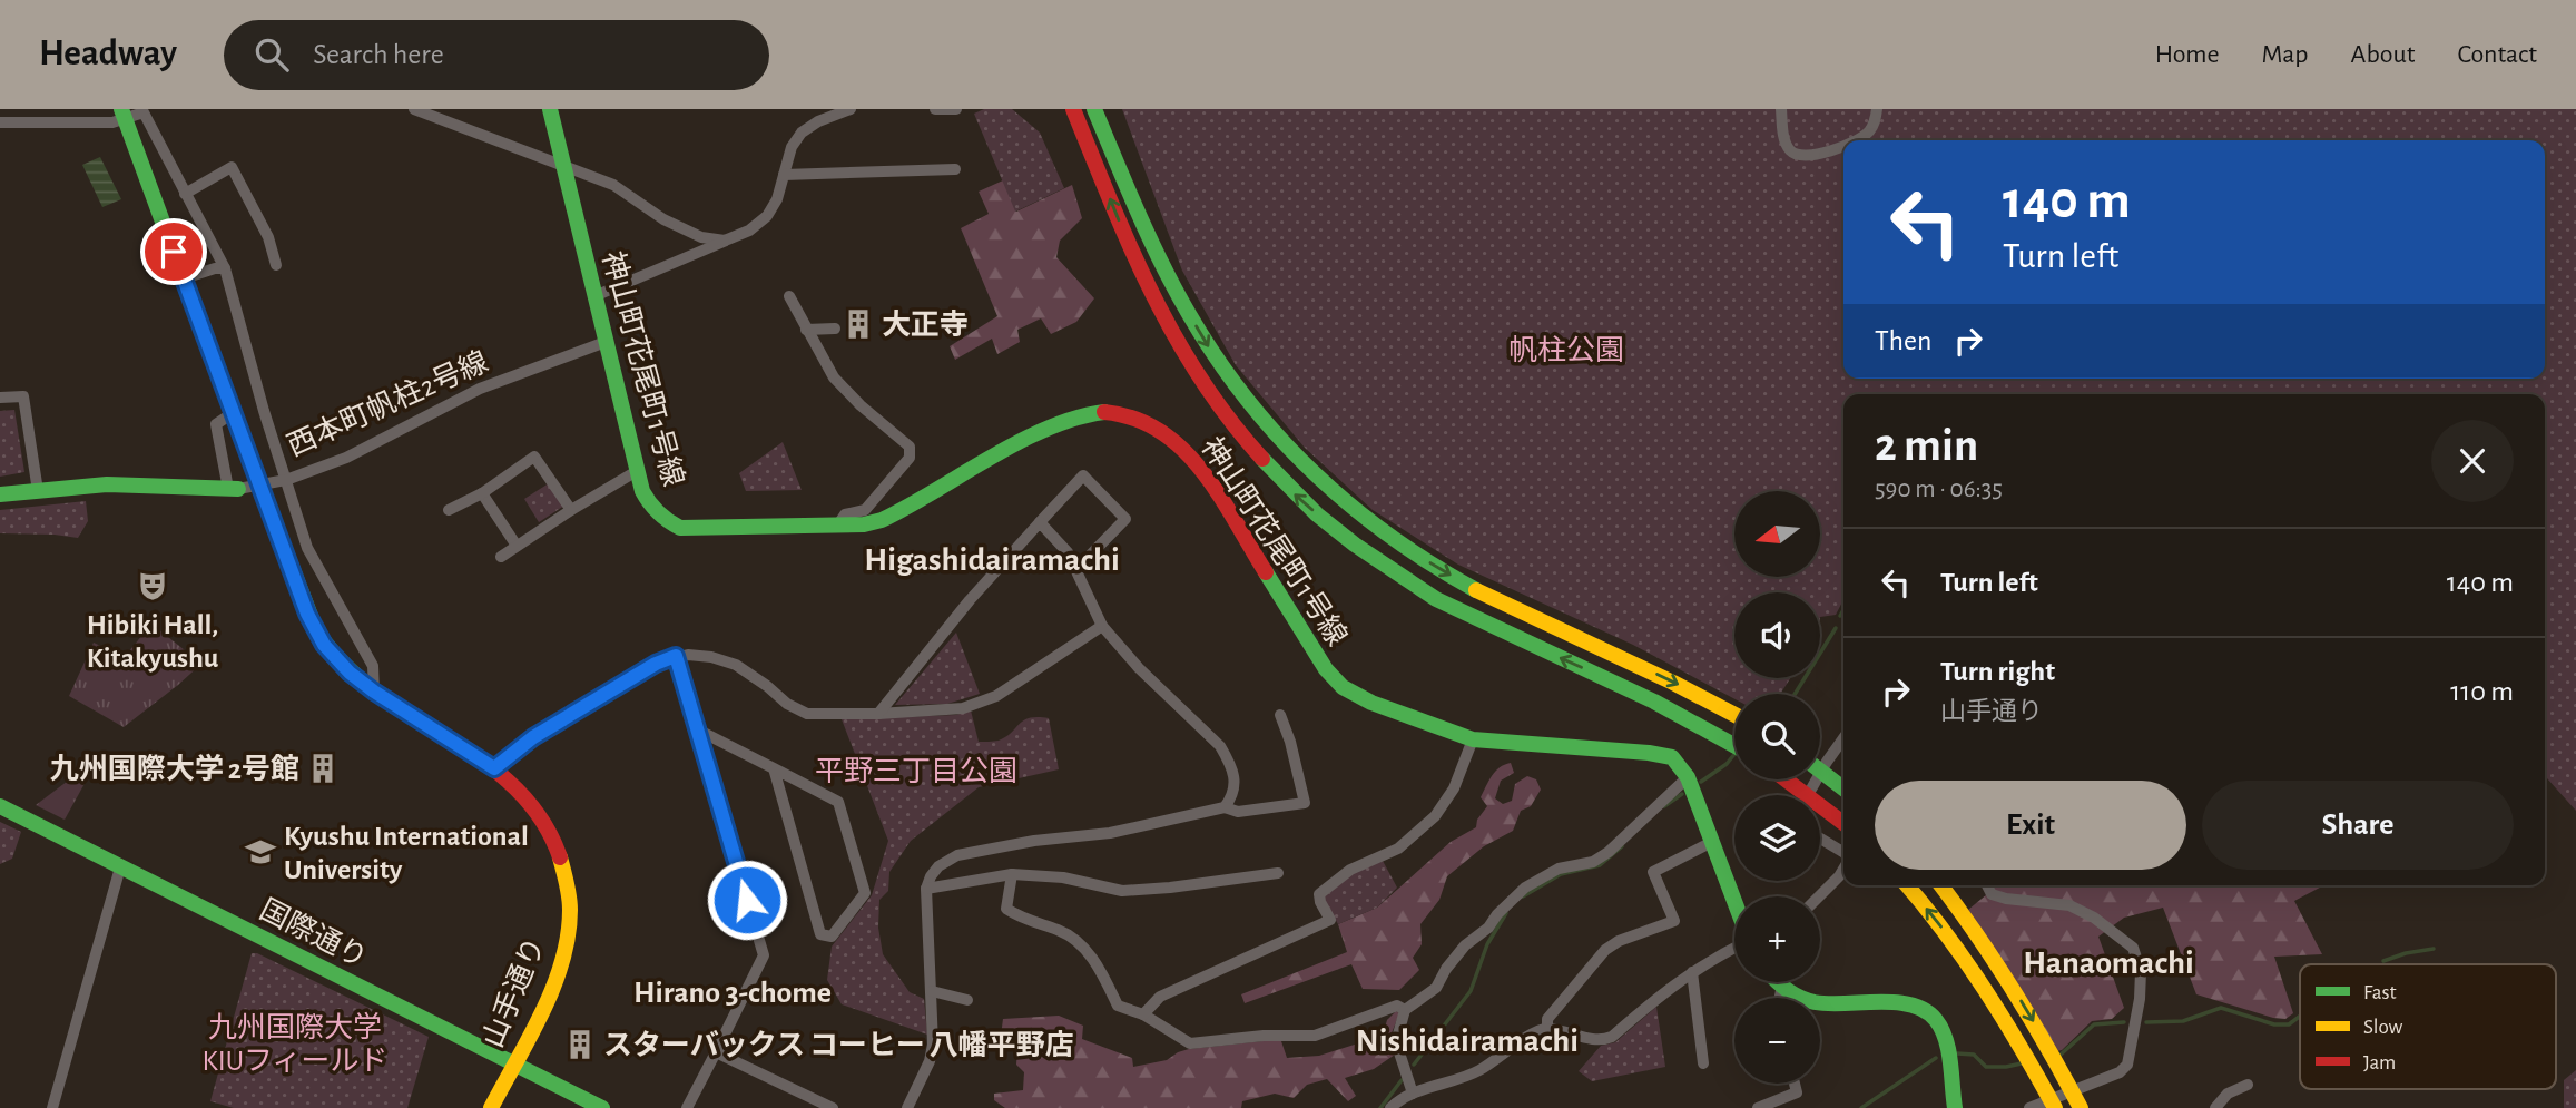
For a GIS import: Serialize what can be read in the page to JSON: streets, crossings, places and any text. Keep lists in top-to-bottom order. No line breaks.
{"streets":{"main road":["神山町花尾町1号線","西本町帆柱2号線","国際通り","山手通り"]},"crossings":[["神山町花尾町1号線","西本町帆柱2号線"],["国際通り","山手通り"]],"districts":["Higashidairamachi","Hanaomachi","Hirano 3-chome","Nishidairamachi"],"parks":["帆柱公園","平野三丁目公園","九州国際大学 KIUフィールド"],"places":{"building":["大正寺","九州国際大学 2号館","スターバックス コーヒー 八幡平野店"],"theatre":["Hibiki Hall, Kitakyushu"],"school or university":["Kyushu International University"]},"legend":["Fast","Slow","Jam"],"north":"left","page":{"header":"Headway","search":"Search here","nav":["Home","Map","About","Contact"],"turn":["140 m","Turn left"],"then":"Then","heading":["2 min","590 m · 06:35"],"map_buttons":["+","−"],"list":[{"name":"Turn left","value":"140 m"},{"name":"Turn right","note":"山手通り","value":"110 m"}],"buttons":["Exit","Share"]}}
